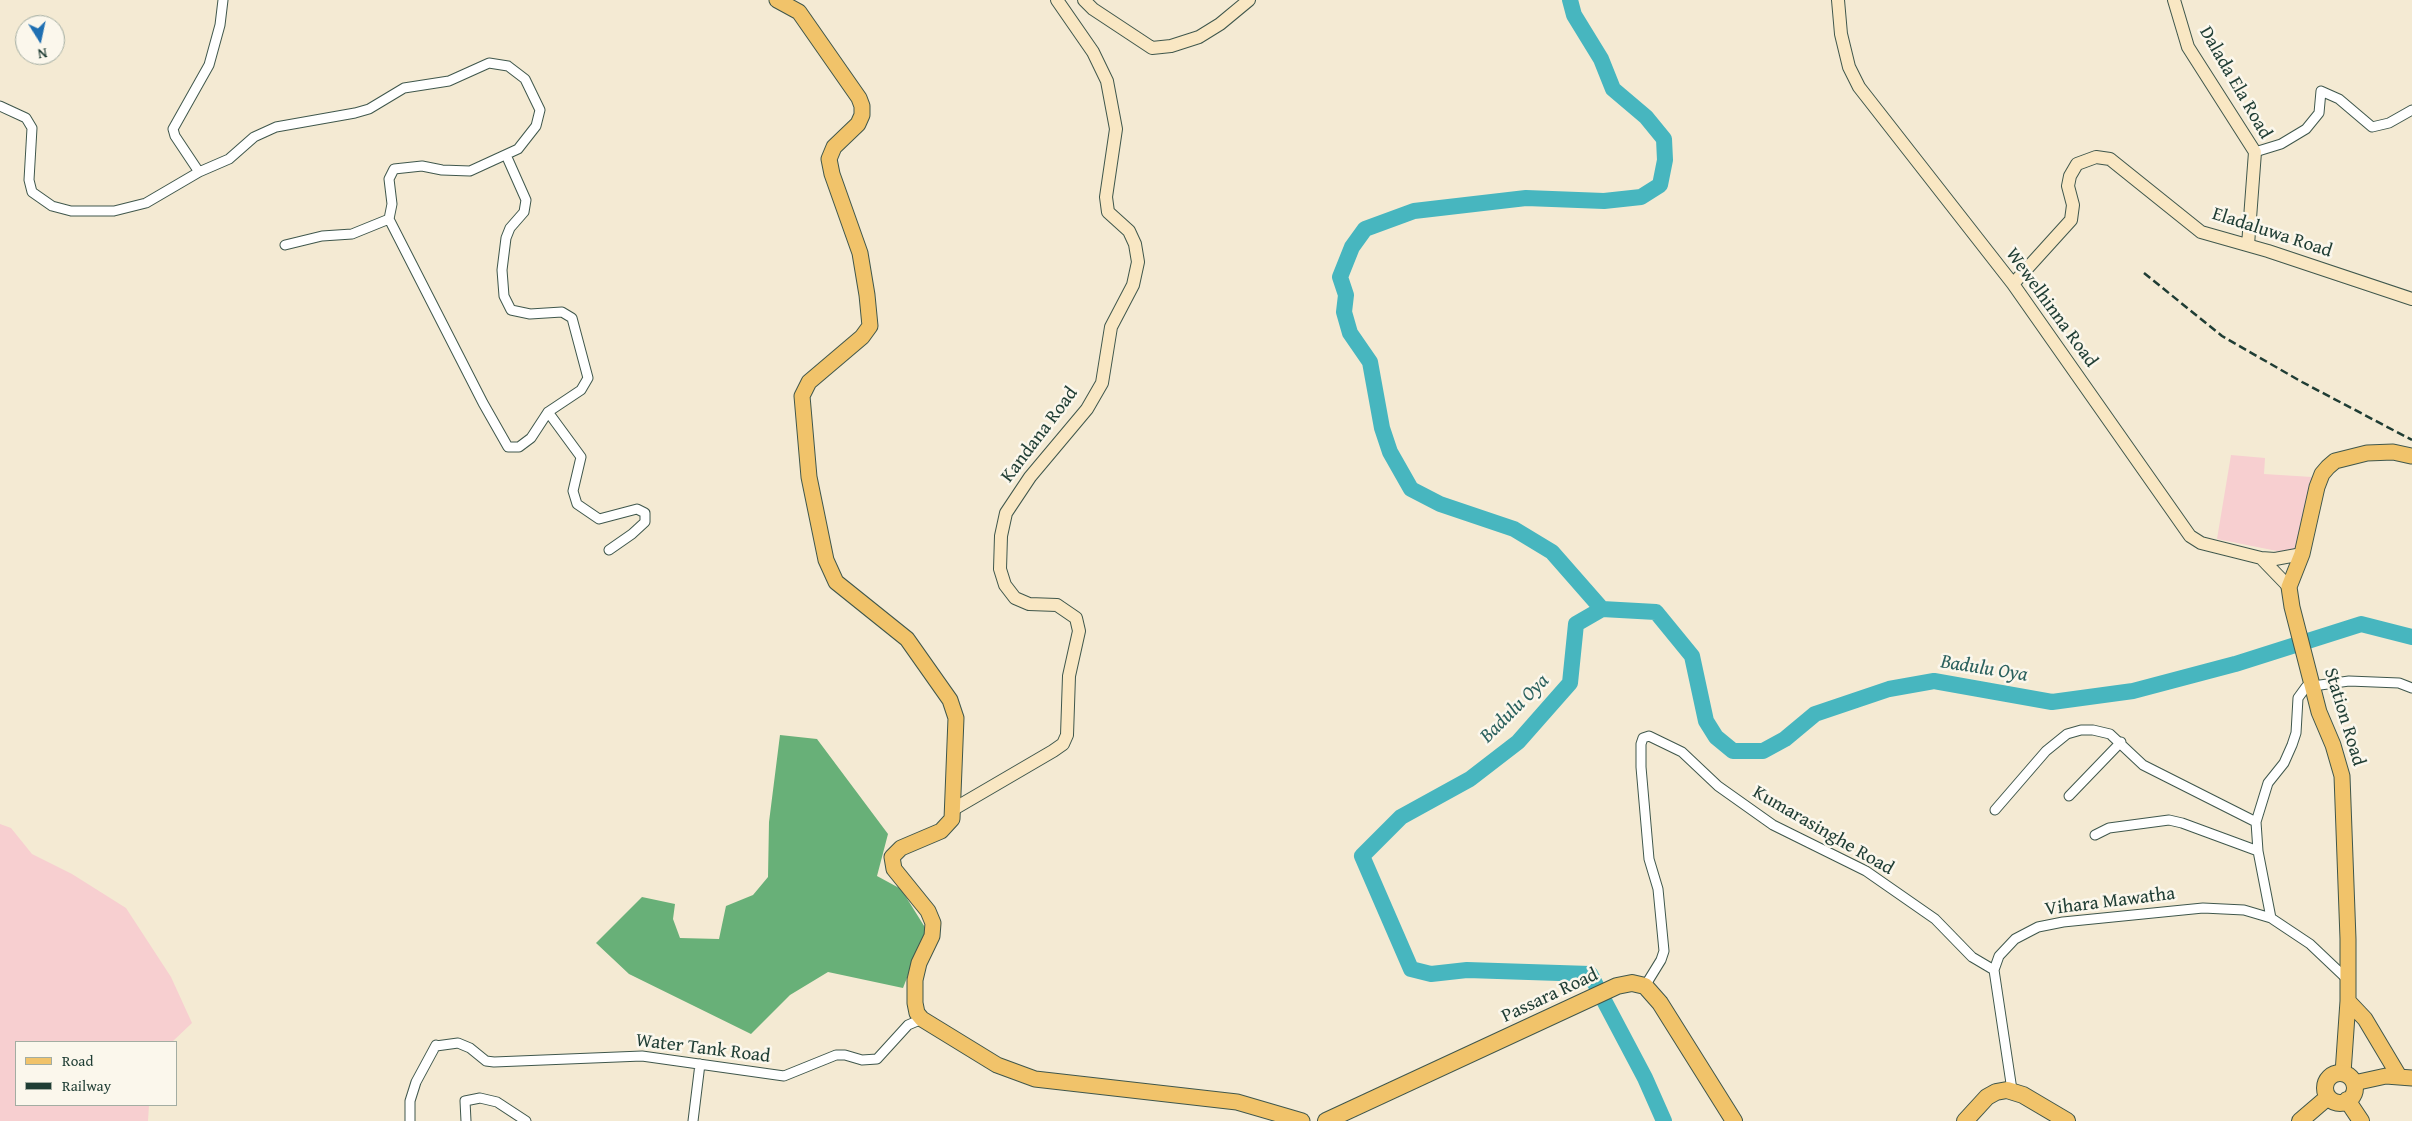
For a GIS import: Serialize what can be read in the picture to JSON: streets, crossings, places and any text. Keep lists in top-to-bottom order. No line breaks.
{"streets":{"highway":["Passara Road"],"main road":["Station Road"],"street":["Dalada Ela Road","Eladaluwa Road","Wewelhinna Road","Kandana Road","Kumarasinghe Road","Vihara Mawatha","Water Tank Road"]},"crossings":[["Dalada Ela Road","Eladaluwa Road"],["Eladaluwa Road","Wewelhinna Road"],["Station Road","Vihara Mawatha"],["Kumarasinghe Road","Vihara Mawatha"],["Kumarasinghe Road","Passara Road"]],"water":["Badulu Oya"],"legend":["Road","Railway"],"north":"bottom"}
